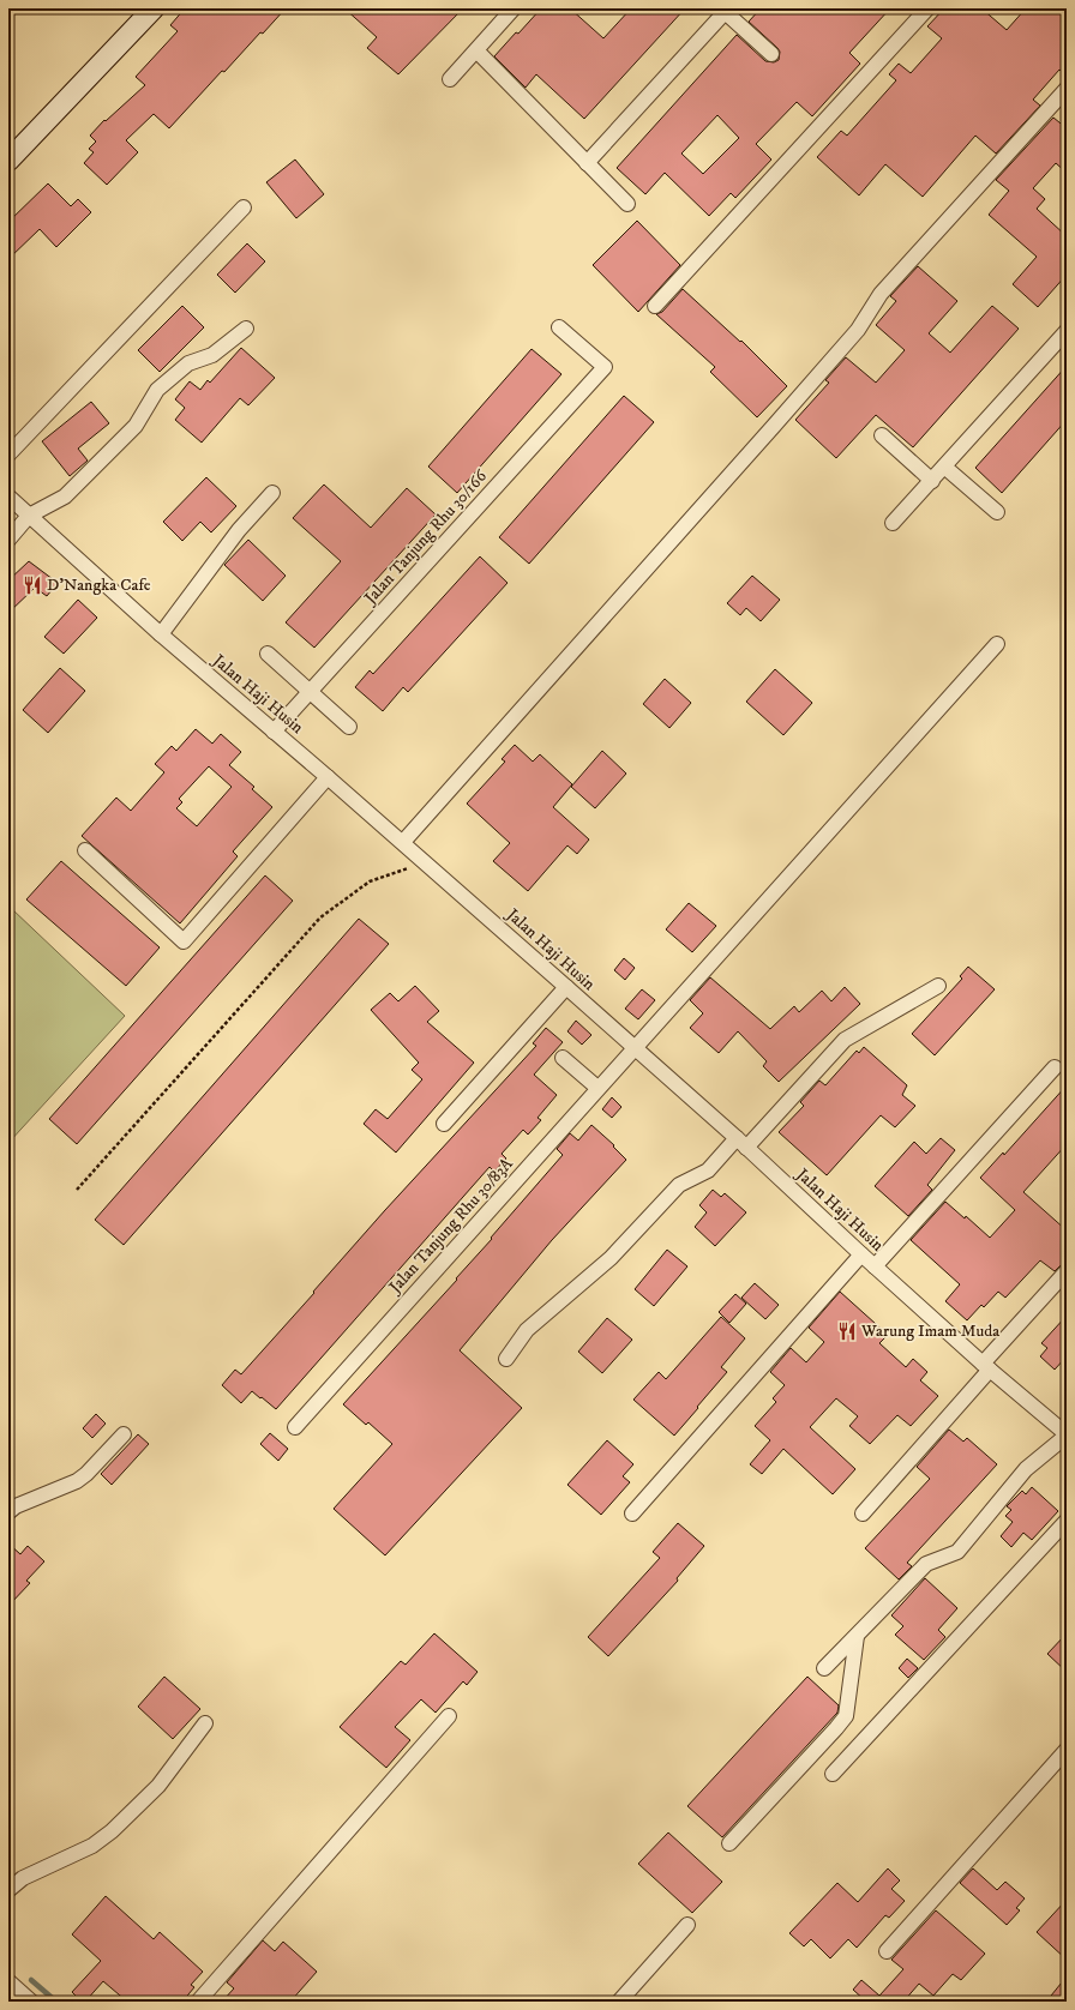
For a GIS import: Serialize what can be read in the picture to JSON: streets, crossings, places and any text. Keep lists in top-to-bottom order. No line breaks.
{"streets":{"street":["Jalan Tanjung Rhu 30/166","Jalan Haji Husin","Jalan Tanjung Rhu 30/83A"]},"crossings":[["Jalan Tanjung Rhu 30/166","Jalan Haji Husin"],["Jalan Haji Husin","Jalan Tanjung Rhu 30/83A"]],"places":{"restaurant":["D'Nangka Cafe","Warung Imam Muda"]}}
